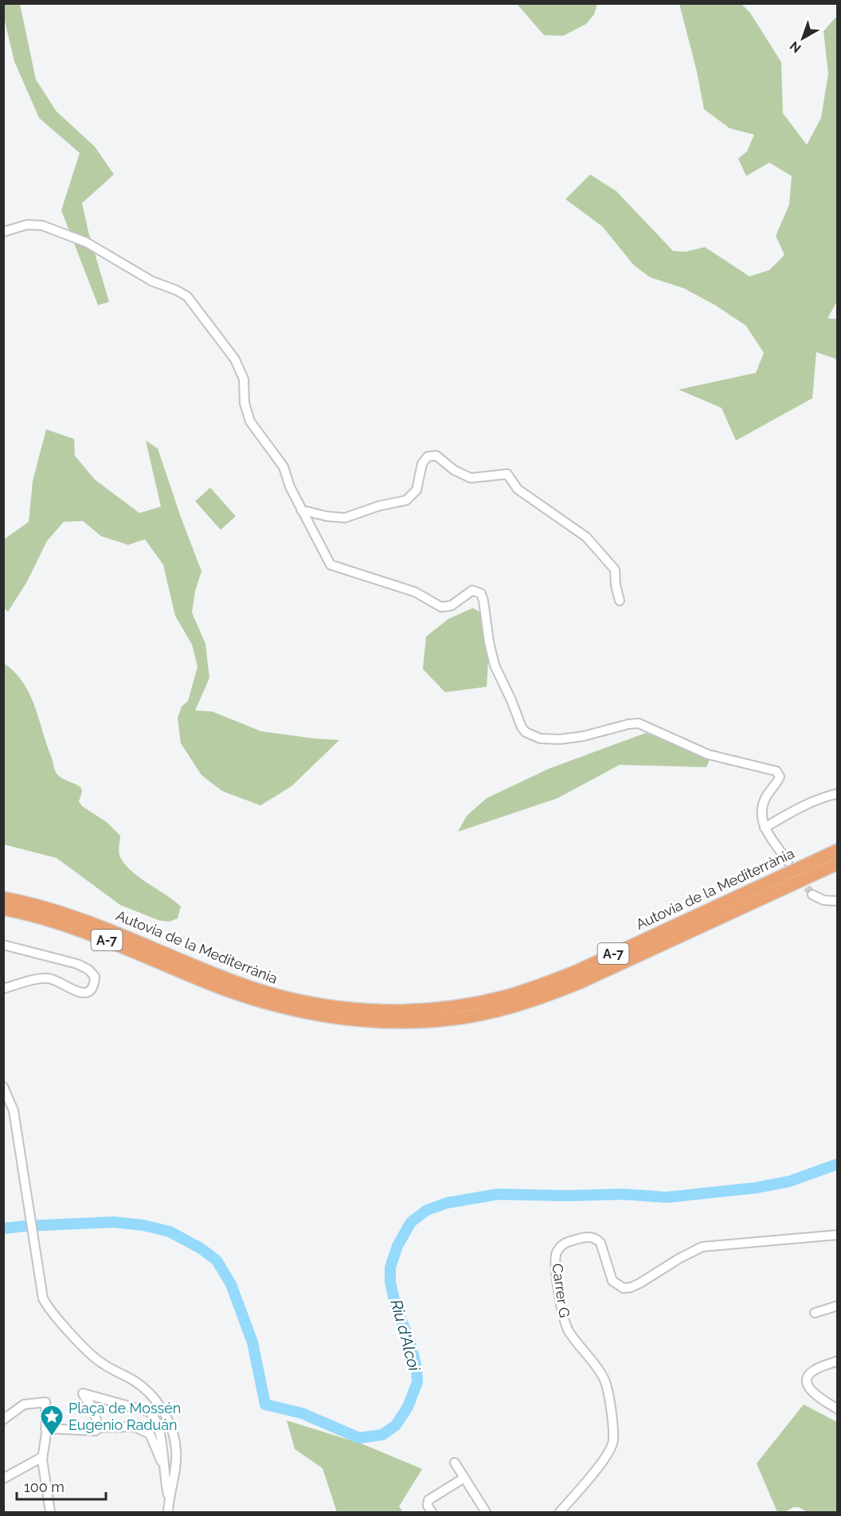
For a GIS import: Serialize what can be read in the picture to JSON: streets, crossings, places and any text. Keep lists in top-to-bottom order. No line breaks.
{"streets":{"highway":["Autovia de la Mediterrània","A-7"],"street":["Carrer G"]},"water":["Riu d'Alcoi"],"places":{"place":["Plaça de Mossén Eugenio Raduán"]},"scale_bar":"100 m","north":"bottom left"}
